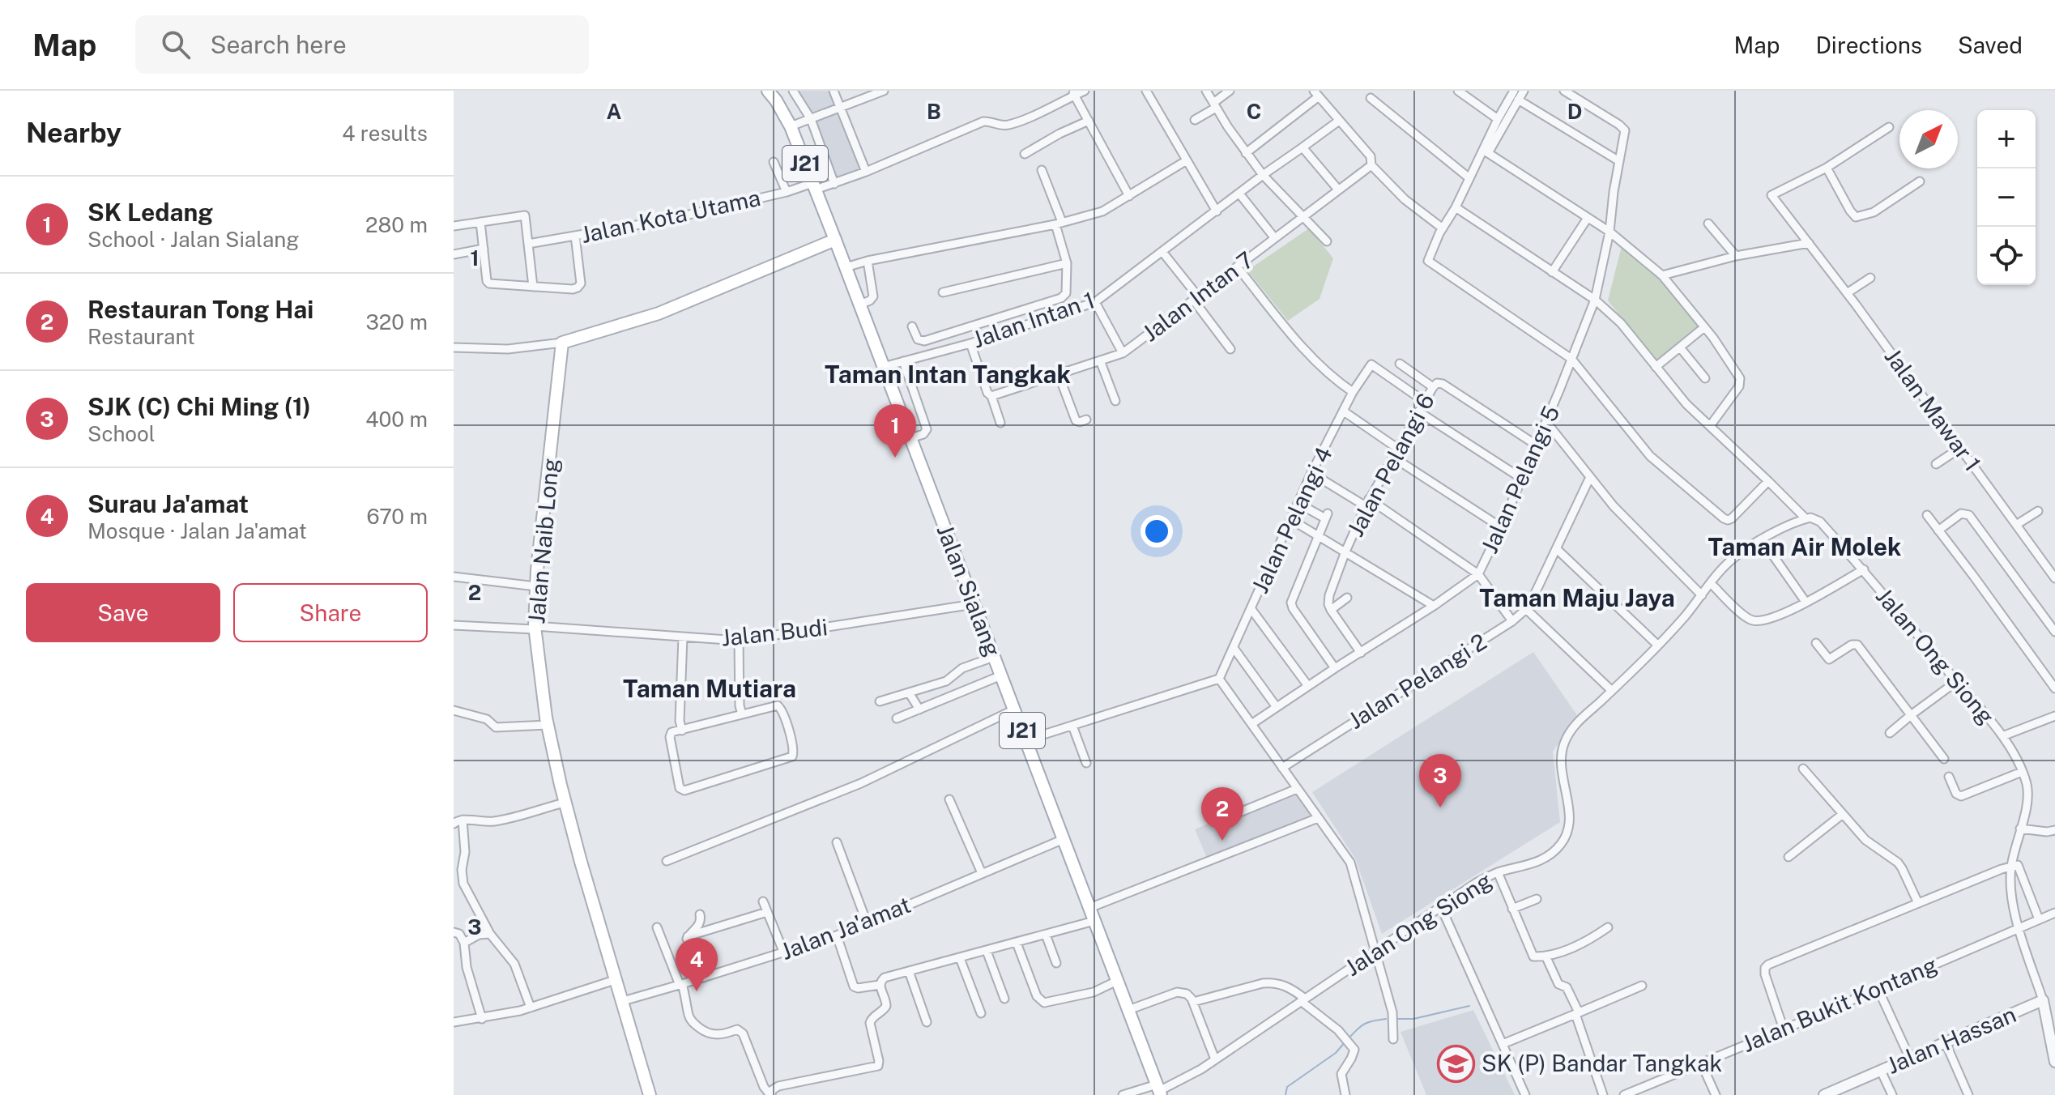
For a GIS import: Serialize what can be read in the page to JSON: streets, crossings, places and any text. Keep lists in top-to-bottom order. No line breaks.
{"streets":{"main road":["J21","Jalan Naib Long","Jalan Sialang"],"street":["Jalan Kota Utama","Jalan Intan 7","Jalan Intan 1","Jalan Mawar 1","Jalan Pelangi 6","Jalan Pelangi 5","Jalan Pelangi 4","Jalan Budi","Jalan Ong Siong","Jalan Pelangi 2","Jalan Ja'amat","Jalan Bukit Kontang","Jalan Hassan"]},"crossings":[["Jalan Kota Utama","Jalan Sialang"],["Jalan Intan 1","Jalan Sialang"],["Jalan Pelangi 6","Jalan Pelangi 5"],["Jalan Pelangi 6","Jalan Pelangi 4"],["Jalan Naib Long","Jalan Budi"],["Jalan Naib Long","Jalan Ja'amat"],["Jalan Sialang","Jalan Budi"],["Jalan Sialang","Jalan Ong Siong"],["Jalan Sialang","Jalan Ja'amat"],["Jalan Ong Siong","Jalan Bukit Kontang"],["Jalan Ong Siong","Jalan Hassan"]],"districts":["Taman Intan Tangkak","Taman Air Molek","Taman Maju Jaya","Taman Mutiara"],"places":{"school or university":["SK (P) Bandar Tangkak"]},"north":"top right","page":{"header":"Map","search":"Search here","nav":["Map","Directions","Saved"],"heading":["Nearby","4 results"],"map_buttons":["+","−"],"list":[{"mark":"1","name":"SK Ledang","note":"School · Jalan Sialang","value":"280 m"},{"mark":"2","name":"Restauran Tong Hai","note":"Restaurant","value":"320 m"},{"mark":"3","name":"SJK (C) Chi Ming (1)","note":"School","value":"400 m"},{"mark":"4","name":"Surau Ja'amat","note":"Mosque · Jalan Ja'amat","value":"670 m"}],"pins":["1","3","2","4"],"buttons":["Save","Share"]},"grid":{"columns":["A","B","C","D"],"rows":["1","2","3"]}}
